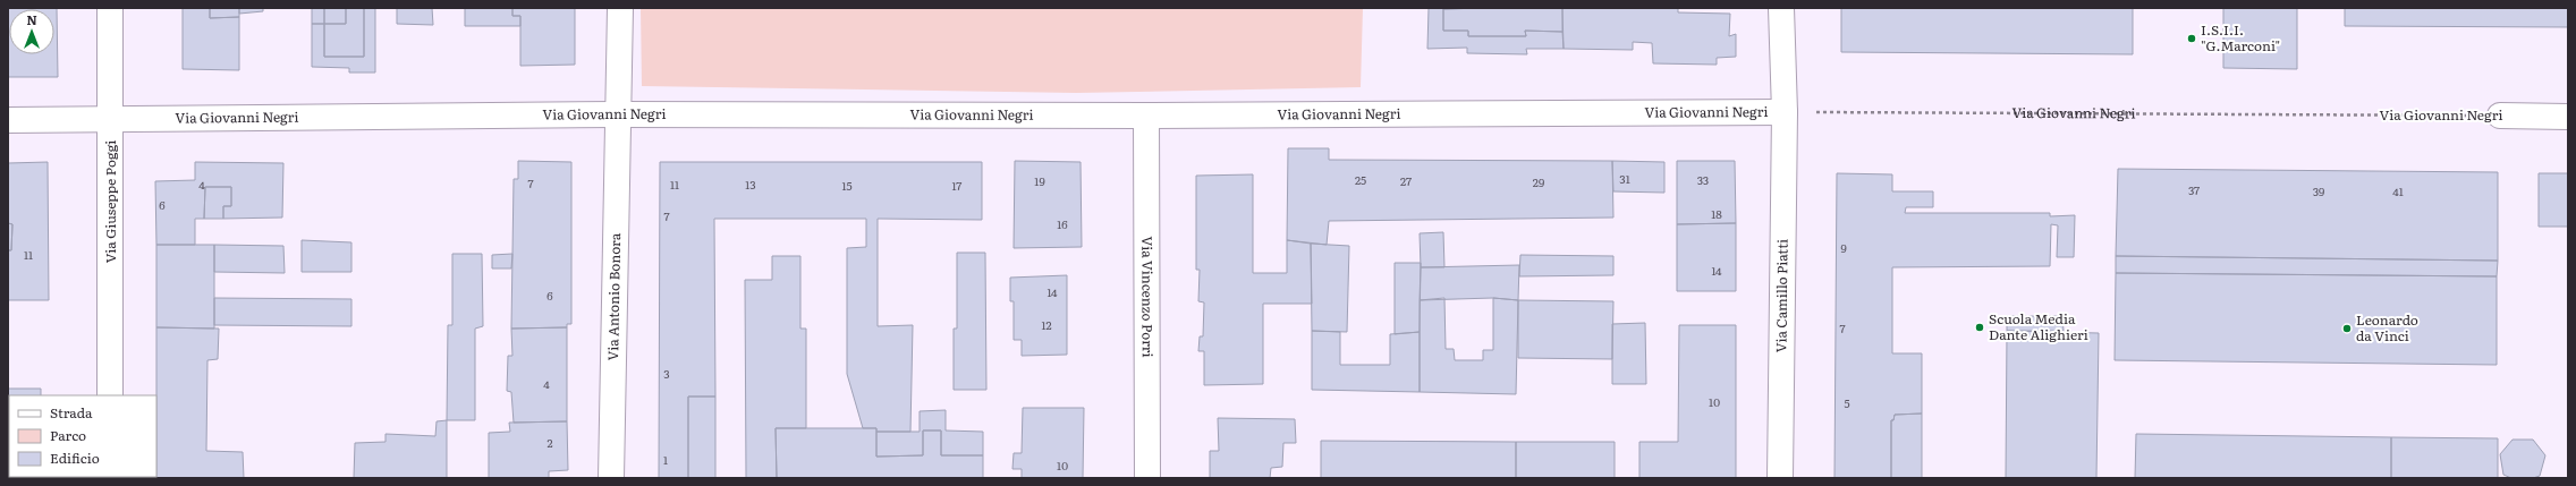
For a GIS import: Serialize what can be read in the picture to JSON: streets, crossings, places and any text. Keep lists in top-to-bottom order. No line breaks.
{"streets":{"street":["Via Giovanni Negri","Via Giuseppe Poggi","Via Camillo Piatti","Via Antonio Bonora","Via Vincenzo Porri"]},"crossings":[["Via Giovanni Negri","Via Giuseppe Poggi"],["Via Giovanni Negri","Via Camillo Piatti"],["Via Giovanni Negri","Via Antonio Bonora"],["Via Giovanni Negri","Via Vincenzo Porri"]],"places":["I.S.I.I. \"G.Marconi\"","Scuola Media Dante Alighieri","Leonardo da Vinci"],"house_numbers":["31","25","33","19","27","29","7","4","11","13","15","17","37","39","41","6","18","7","16","9","11","14","14","6","12","7","3","4","10","5","2","1","10"],"legend":["Strada","Parco","Edificio"],"north":"top"}
